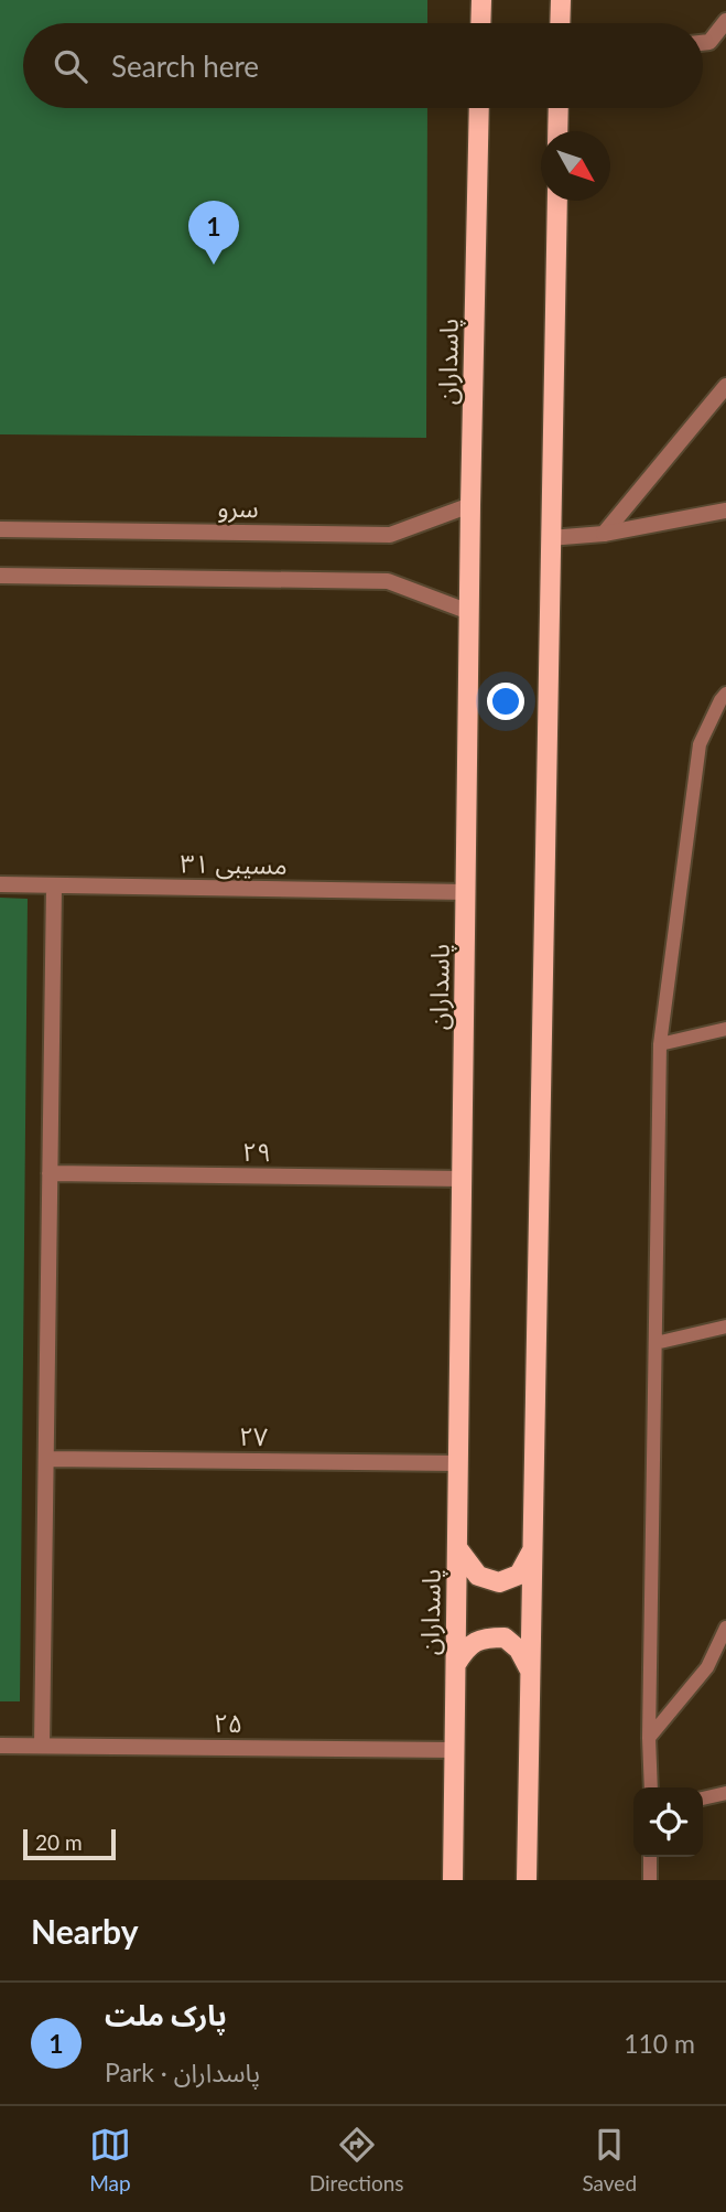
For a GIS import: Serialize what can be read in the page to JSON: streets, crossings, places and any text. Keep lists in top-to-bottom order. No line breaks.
{"streets":{"main road":["پاسداران"],"street":["سرو","۳۱ مسیبی","۲۹","۲۷","۲۵"]},"crossings":[["پاسداران","سرو"],["پاسداران","۳۱ مسیبی"],["پاسداران","۲۹"],["پاسداران","۲۷"],["پاسداران","۲۵"]],"scale_bar":"20 m","north":"bottom right","page":{"search":"Search here","pins":"1","scale":"20 m","heading":"Nearby","list":[{"mark":"1","name":"پارک ملت","note":"Park · پاسداران","value":"110 m"}],"nav":["Map","Directions","Saved"]}}
